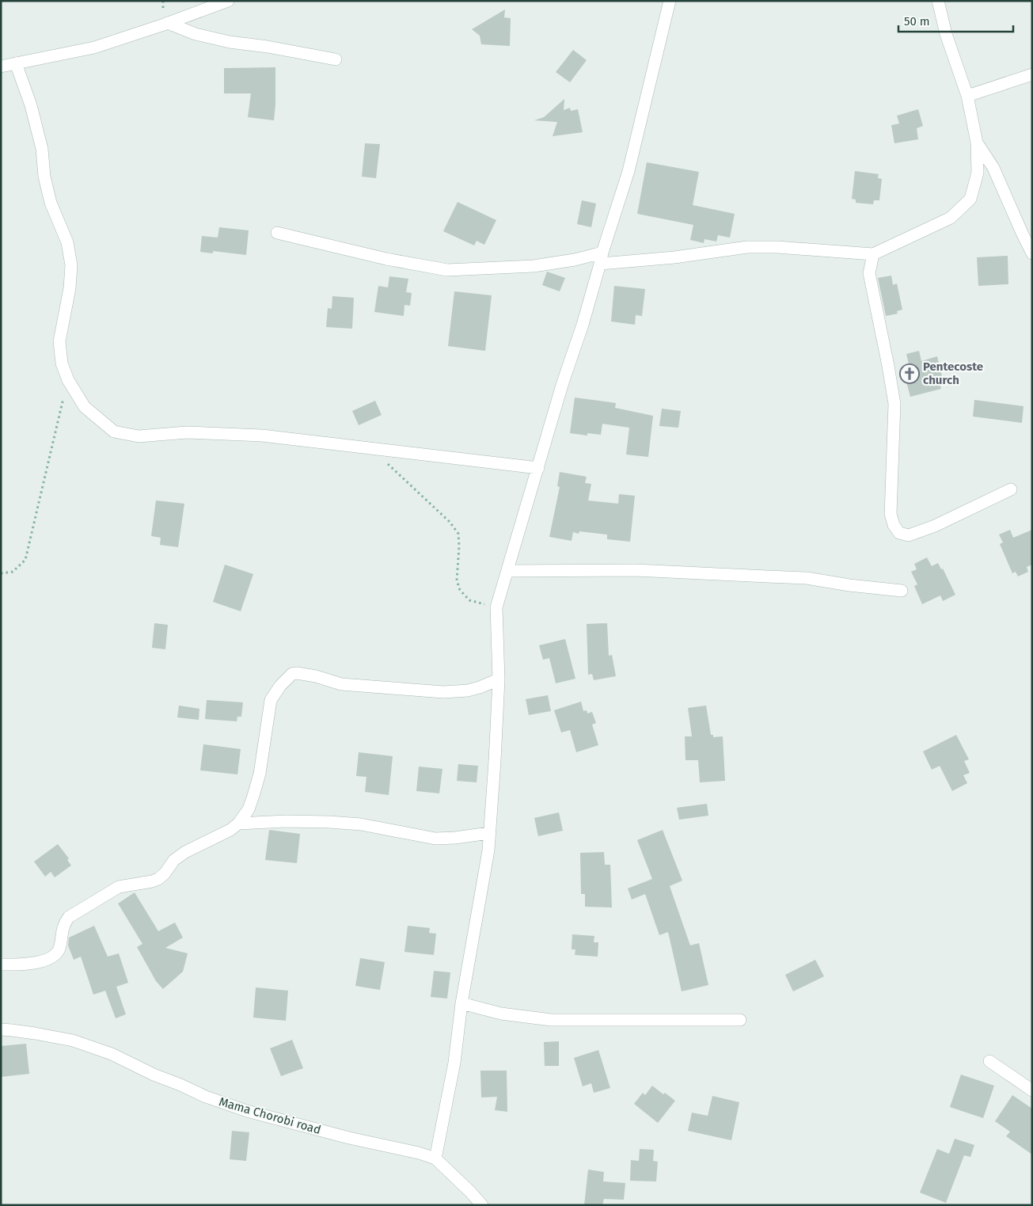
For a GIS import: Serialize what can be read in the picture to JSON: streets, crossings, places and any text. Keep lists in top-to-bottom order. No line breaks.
{"streets":{"street":["Mama Chorobi road"]},"places":{"church":["Pentecoste church"]},"scale_bar":"50 m"}
